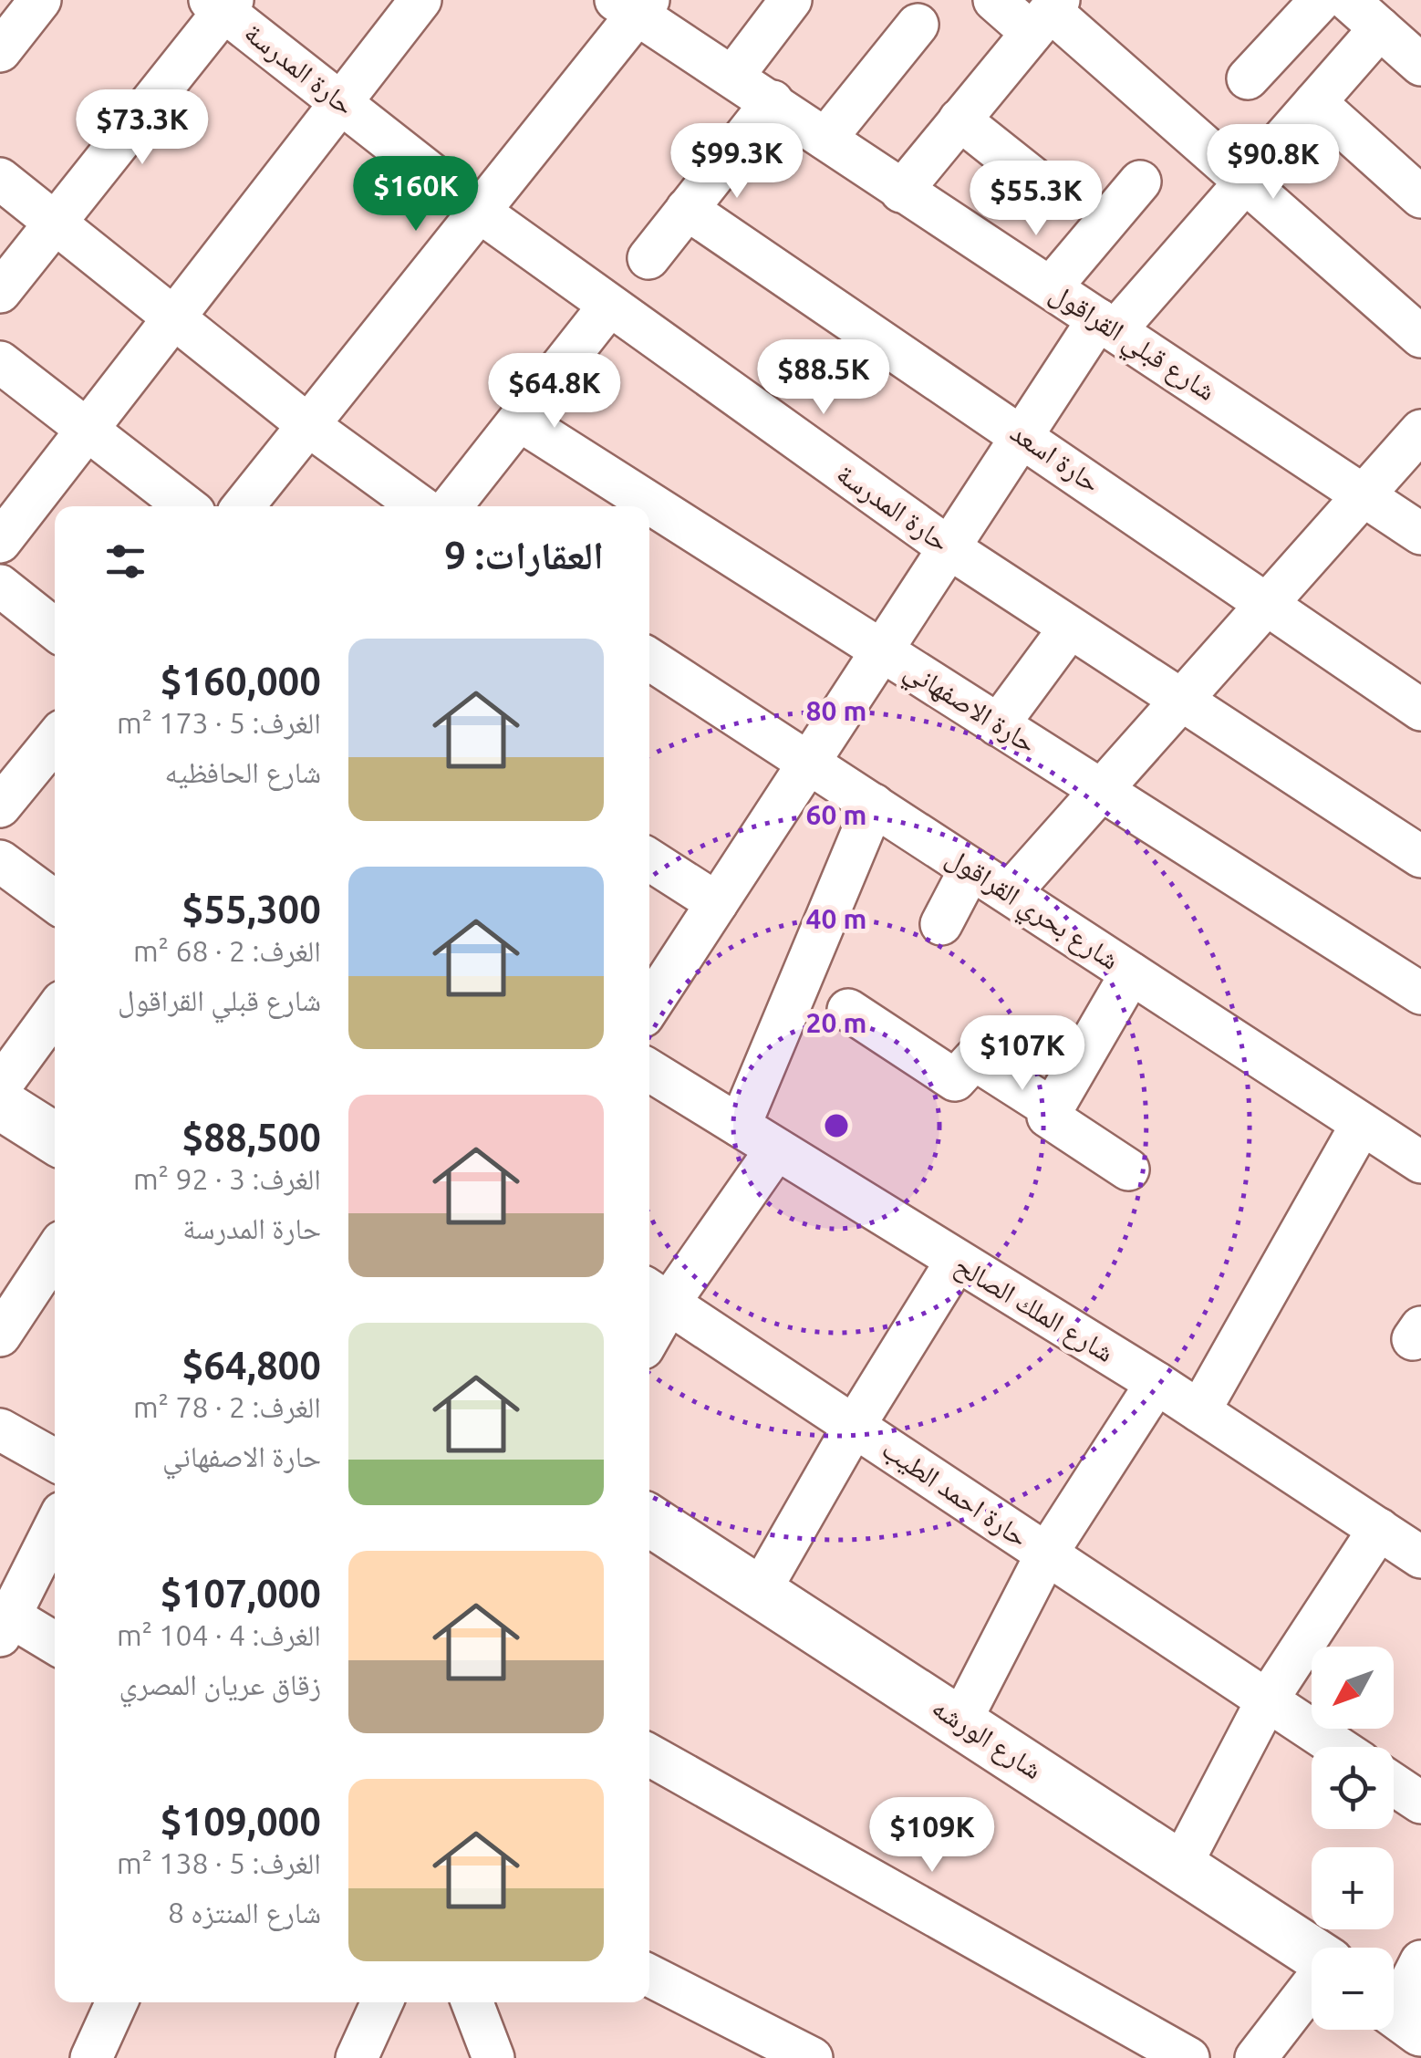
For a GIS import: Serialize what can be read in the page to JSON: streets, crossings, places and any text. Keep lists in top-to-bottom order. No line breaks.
{"streets":{"street":["حارة المدرسة","شارع قبلي القراقول","حارة اسعد","حارة الاصفهاني","شارع بحري القراقول","شارع الملك الصالح","حارة احمد الطيب","شارع الورشه"]},"north":"bottom left","page":{"price":["$73.3K","$99.3K","$90.8K","$160K","$55.3K","$88.5K","$64.8K","$107K","$109K"],"heading":"العقارات: 9","list":[{"name":"$160,000","note":"الغرف: 5 · 173 m² · شارع الحافظيه"},{"name":"$55,300","note":"الغرف: 2 · 68 m² · شارع قبلي القراقول"},{"name":"$88,500","note":"الغرف: 3 · 92 m² · حارة المدرسة"},{"name":"$64,800","note":"الغرف: 2 · 78 m² · حارة الاصفهاني"},{"name":"$107,000","note":"الغرف: 4 · 104 m² · زقاق عريان المصري"},{"name":"$109,000","note":"الغرف: 5 · 138 m² · شارع المنتزه 8"}],"map_buttons":["+","−"]},"rings":["80 m","60 m","40 m","20 m"]}
